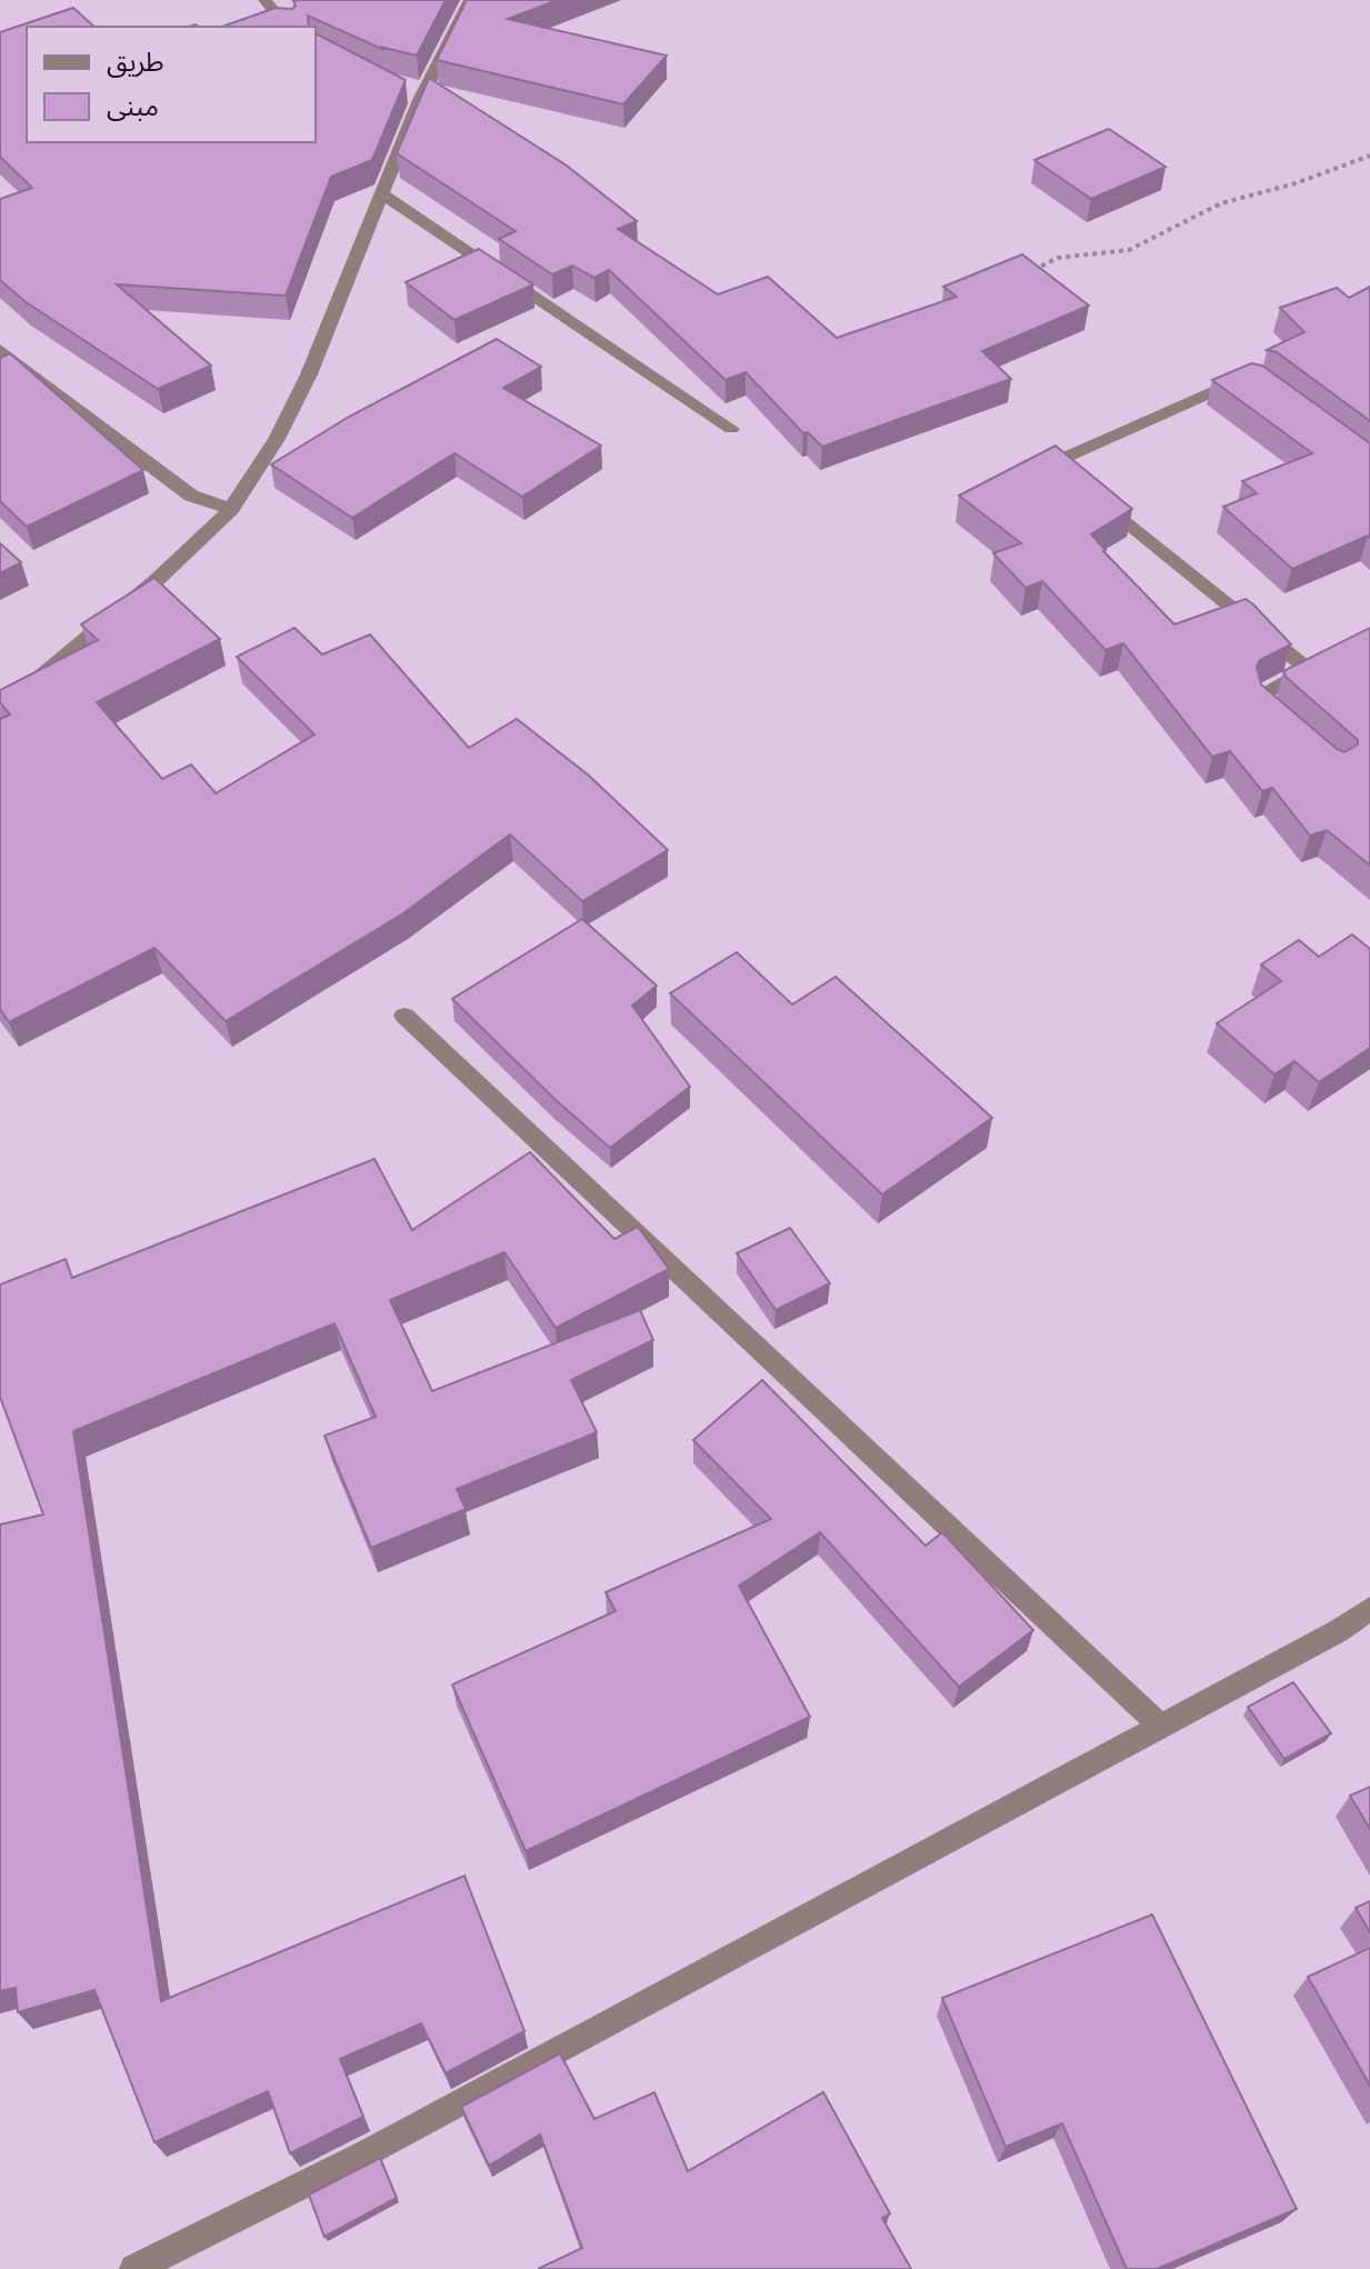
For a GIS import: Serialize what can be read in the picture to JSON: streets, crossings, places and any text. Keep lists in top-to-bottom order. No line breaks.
{"legend":["طريق","مبنى"]}
